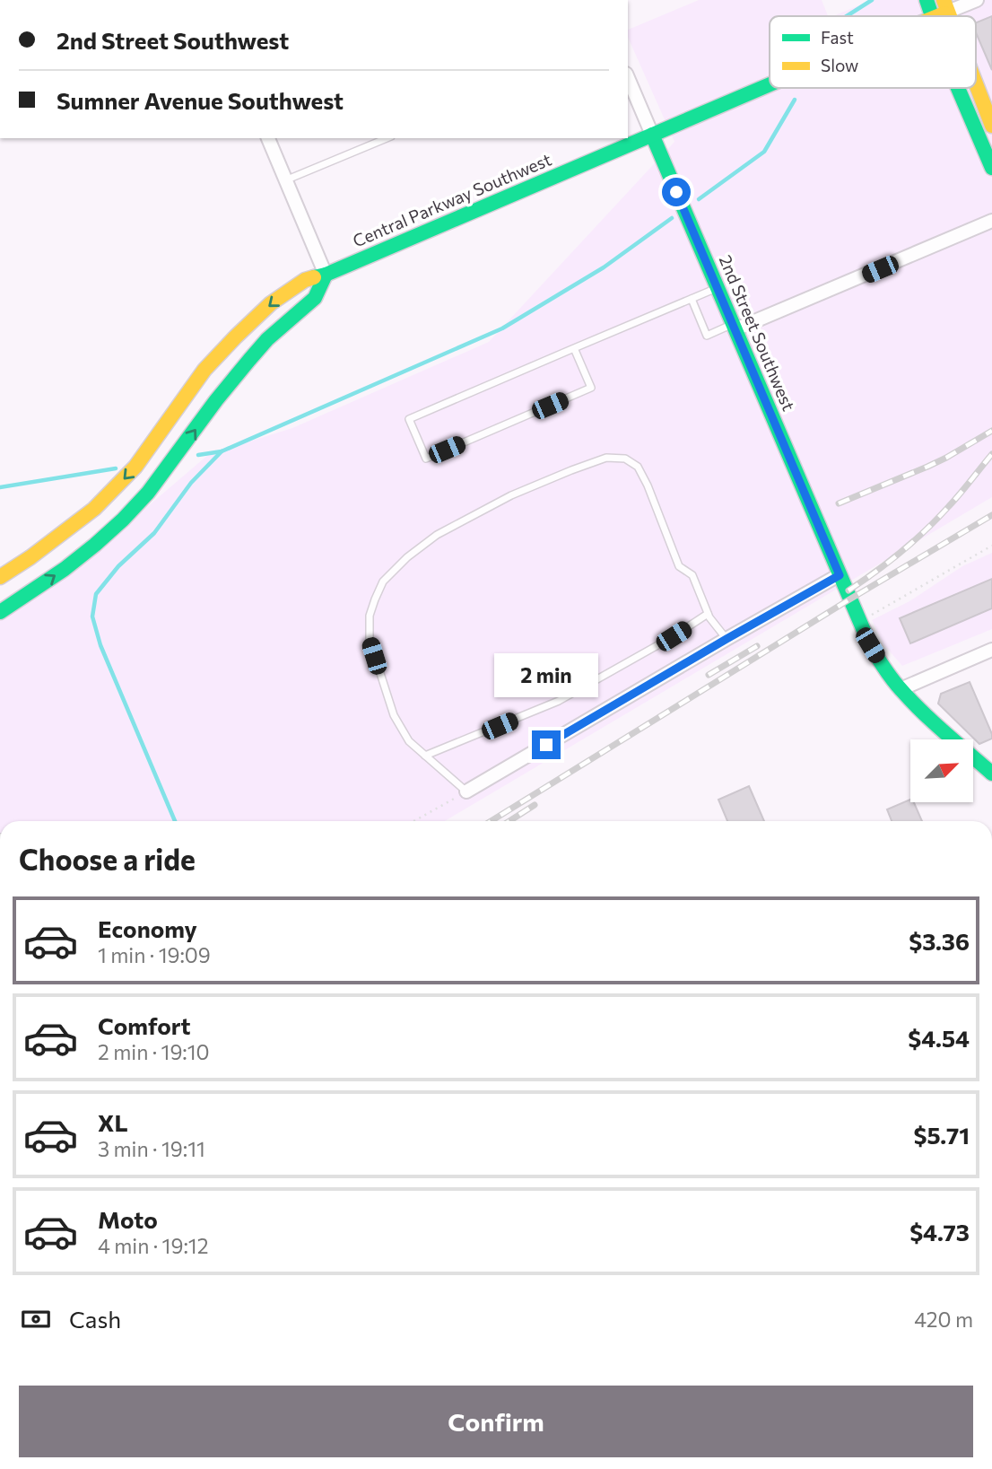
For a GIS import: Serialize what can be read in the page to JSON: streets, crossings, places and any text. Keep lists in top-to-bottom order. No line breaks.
{"streets":{"street":["Central Parkway Southwest","2nd Street Southwest"]},"crossings":[["Central Parkway Southwest","2nd Street Southwest"]],"legend":["Fast","Slow"],"north":"top right","page":{"banner":["2nd Street Southwest","Sumner Avenue Southwest"],"bubble":"2 min","heading":"Choose a ride","list":[{"name":"Economy","note":"1 min · 19:09","value":"$3.36"},{"name":"Comfort","note":"2 min · 19:10","value":"$4.54"},{"name":"XL","note":"3 min · 19:11","value":"$5.71"},{"name":"Moto","note":"4 min · 19:12","value":"$4.73"}],"pay":["Cash","420 m"],"buttons":"Confirm"}}
